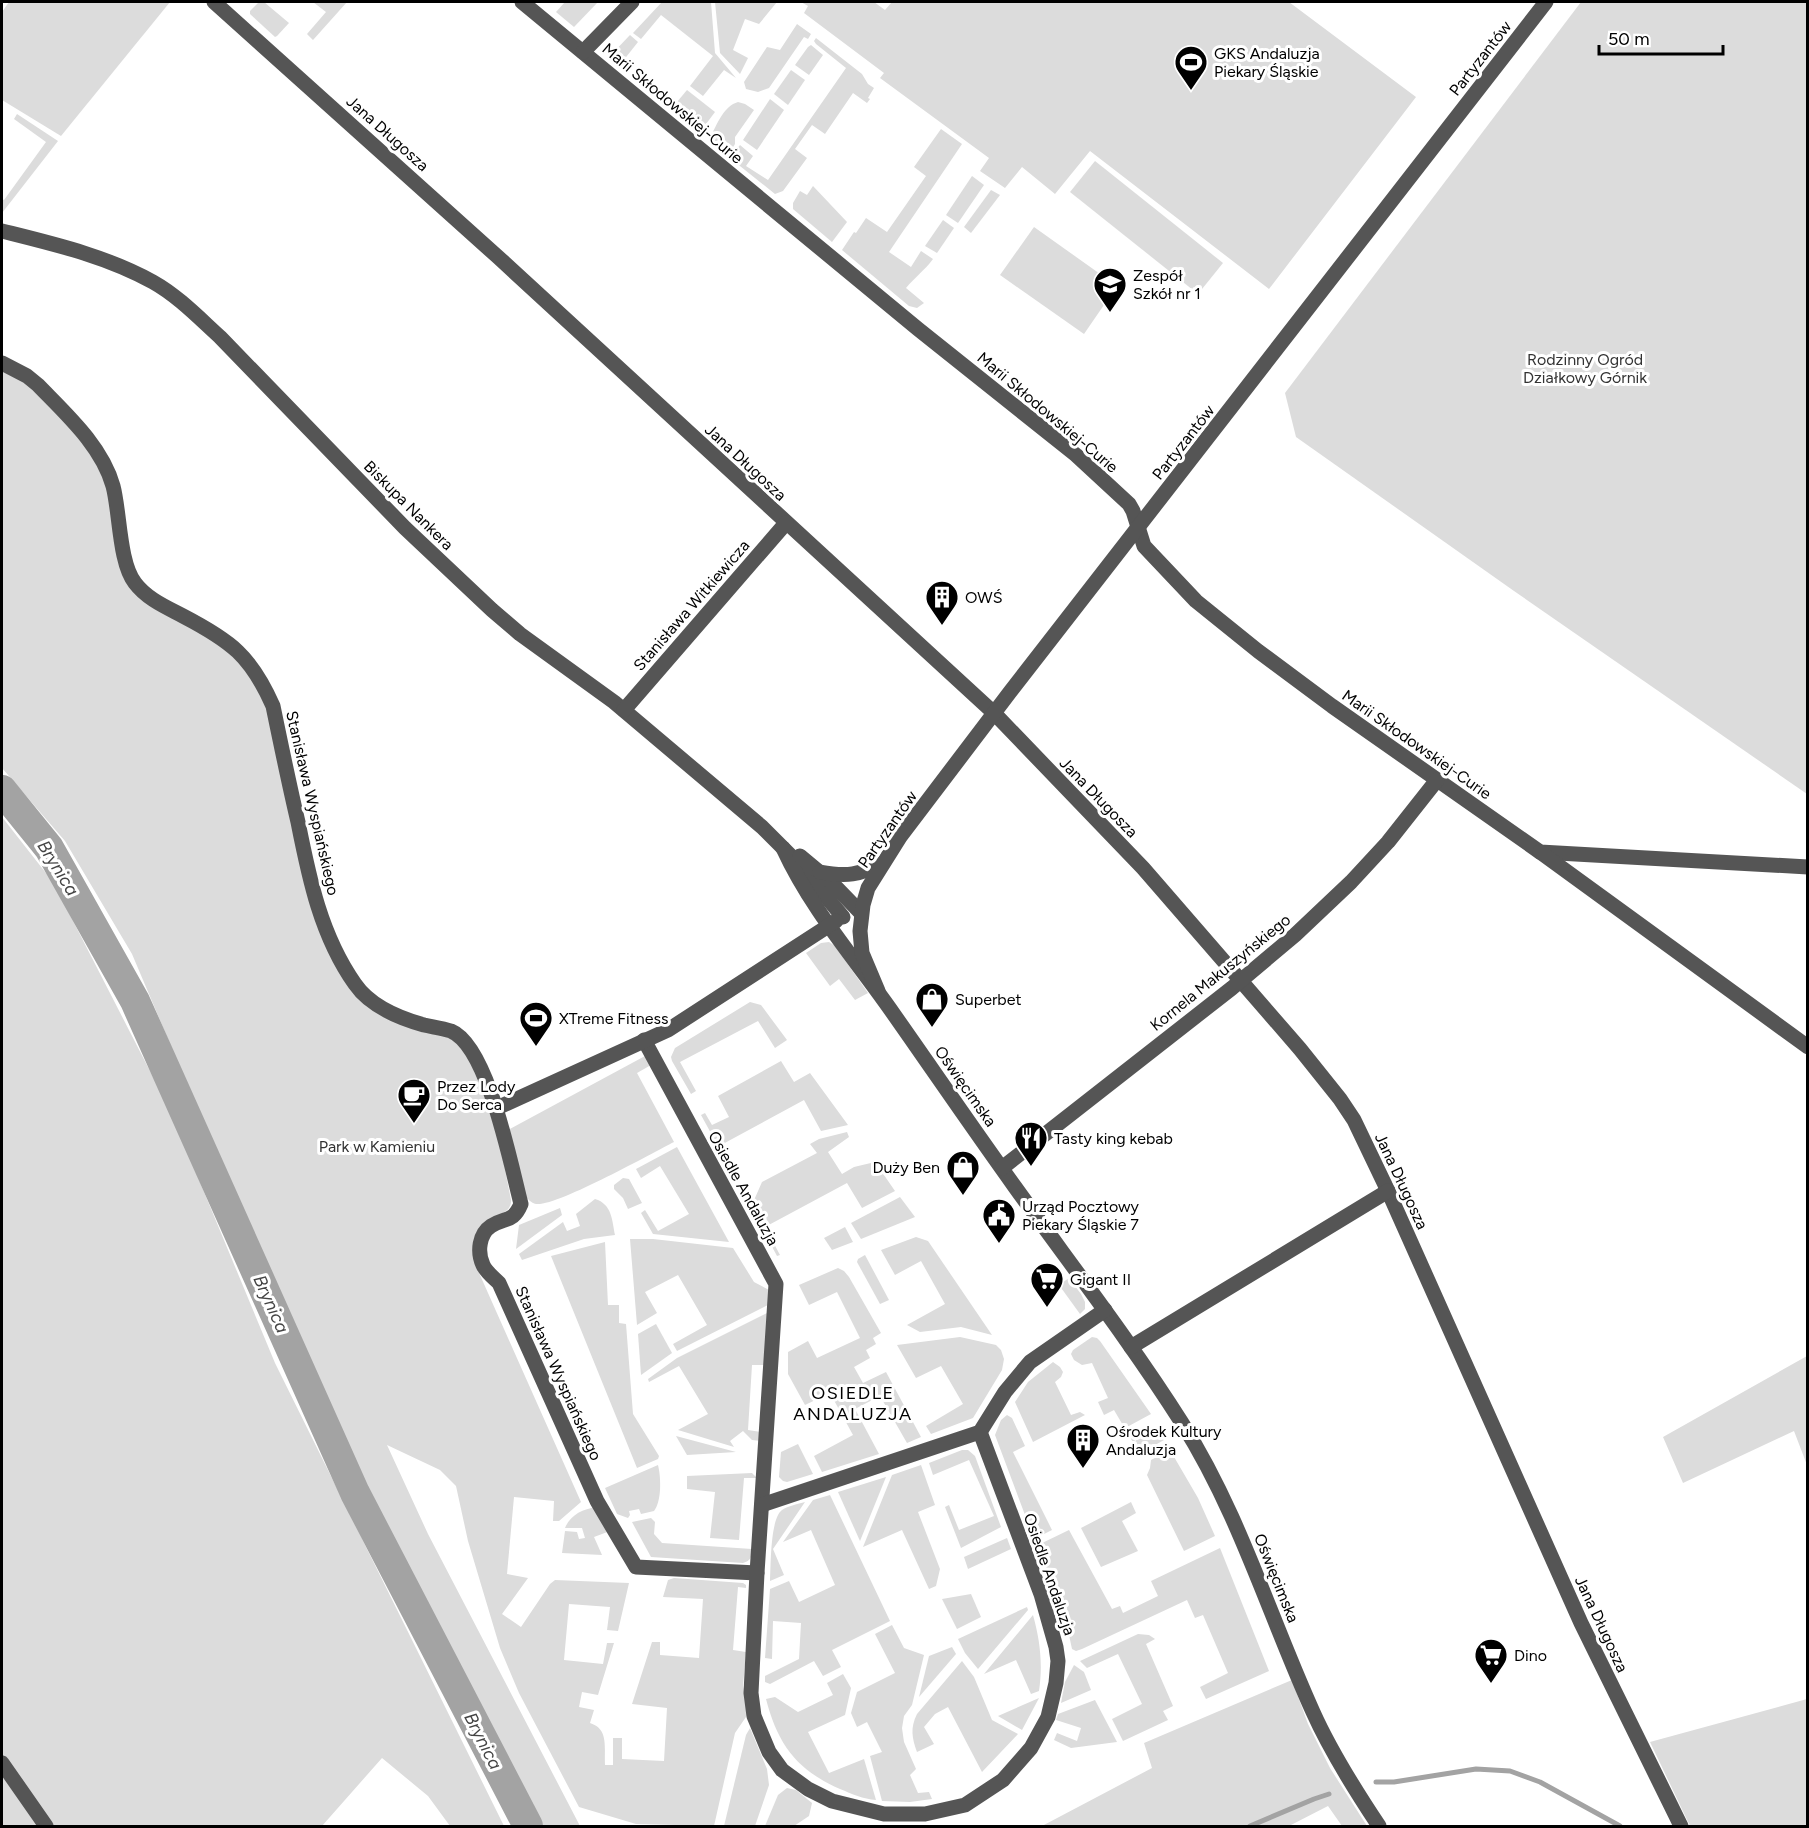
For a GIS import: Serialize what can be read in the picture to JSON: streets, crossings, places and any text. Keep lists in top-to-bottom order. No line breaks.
{"streets":{"street":["Partyzantów","Marii Skłodowskiej-Curie","Jana Długosza","Biskupa Nankera","Stanisława Witkiewicza","Stanisława Wyspiańskiego","Kornela Makuszyńskiego","Oświęcimska","Osiedle Andaluzja"]},"crossings":[["Partyzantów","Marii Skłodowskiej-Curie"],["Partyzantów","Jana Długosza"],["Partyzantów","Biskupa Nankera"],["Partyzantów","Oświęcimska"],["Marii Skłodowskiej-Curie","Kornela Makuszyńskiego"],["Jana Długosza","Stanisława Witkiewicza"],["Jana Długosza","Kornela Makuszyńskiego"],["Biskupa Nankera","Stanisława Witkiewicza"],["Biskupa Nankera","Oświęcimska"],["Stanisława Wyspiańskiego","Osiedle Andaluzja"],["Kornela Makuszyńskiego","Oświęcimska"]],"districts":["OSIEDLE ANDALUZJA"],"water":["Brynica"],"parks":["Rodzinny Ogród Działkowy Górnik","Park w Kamieniu"],"places":{"sports":["GKS Andaluzja Piekary Śląskie","XTreme Fitness"],"school or university":["Zespół Szkół nr 1"],"building":["OWŚ","Ośrodek Kultury Andaluzja"],"shop":["Superbet","Duży Ben"],"cafe":["Przez Lody Do Serca"],"restaurant":["Tasty king kebab"],"public building":["Urząd Pocztowy Piekary Śląskie 7"],"supermarket":["Gigant II","Dino"]},"scale_bar":"50 m"}
